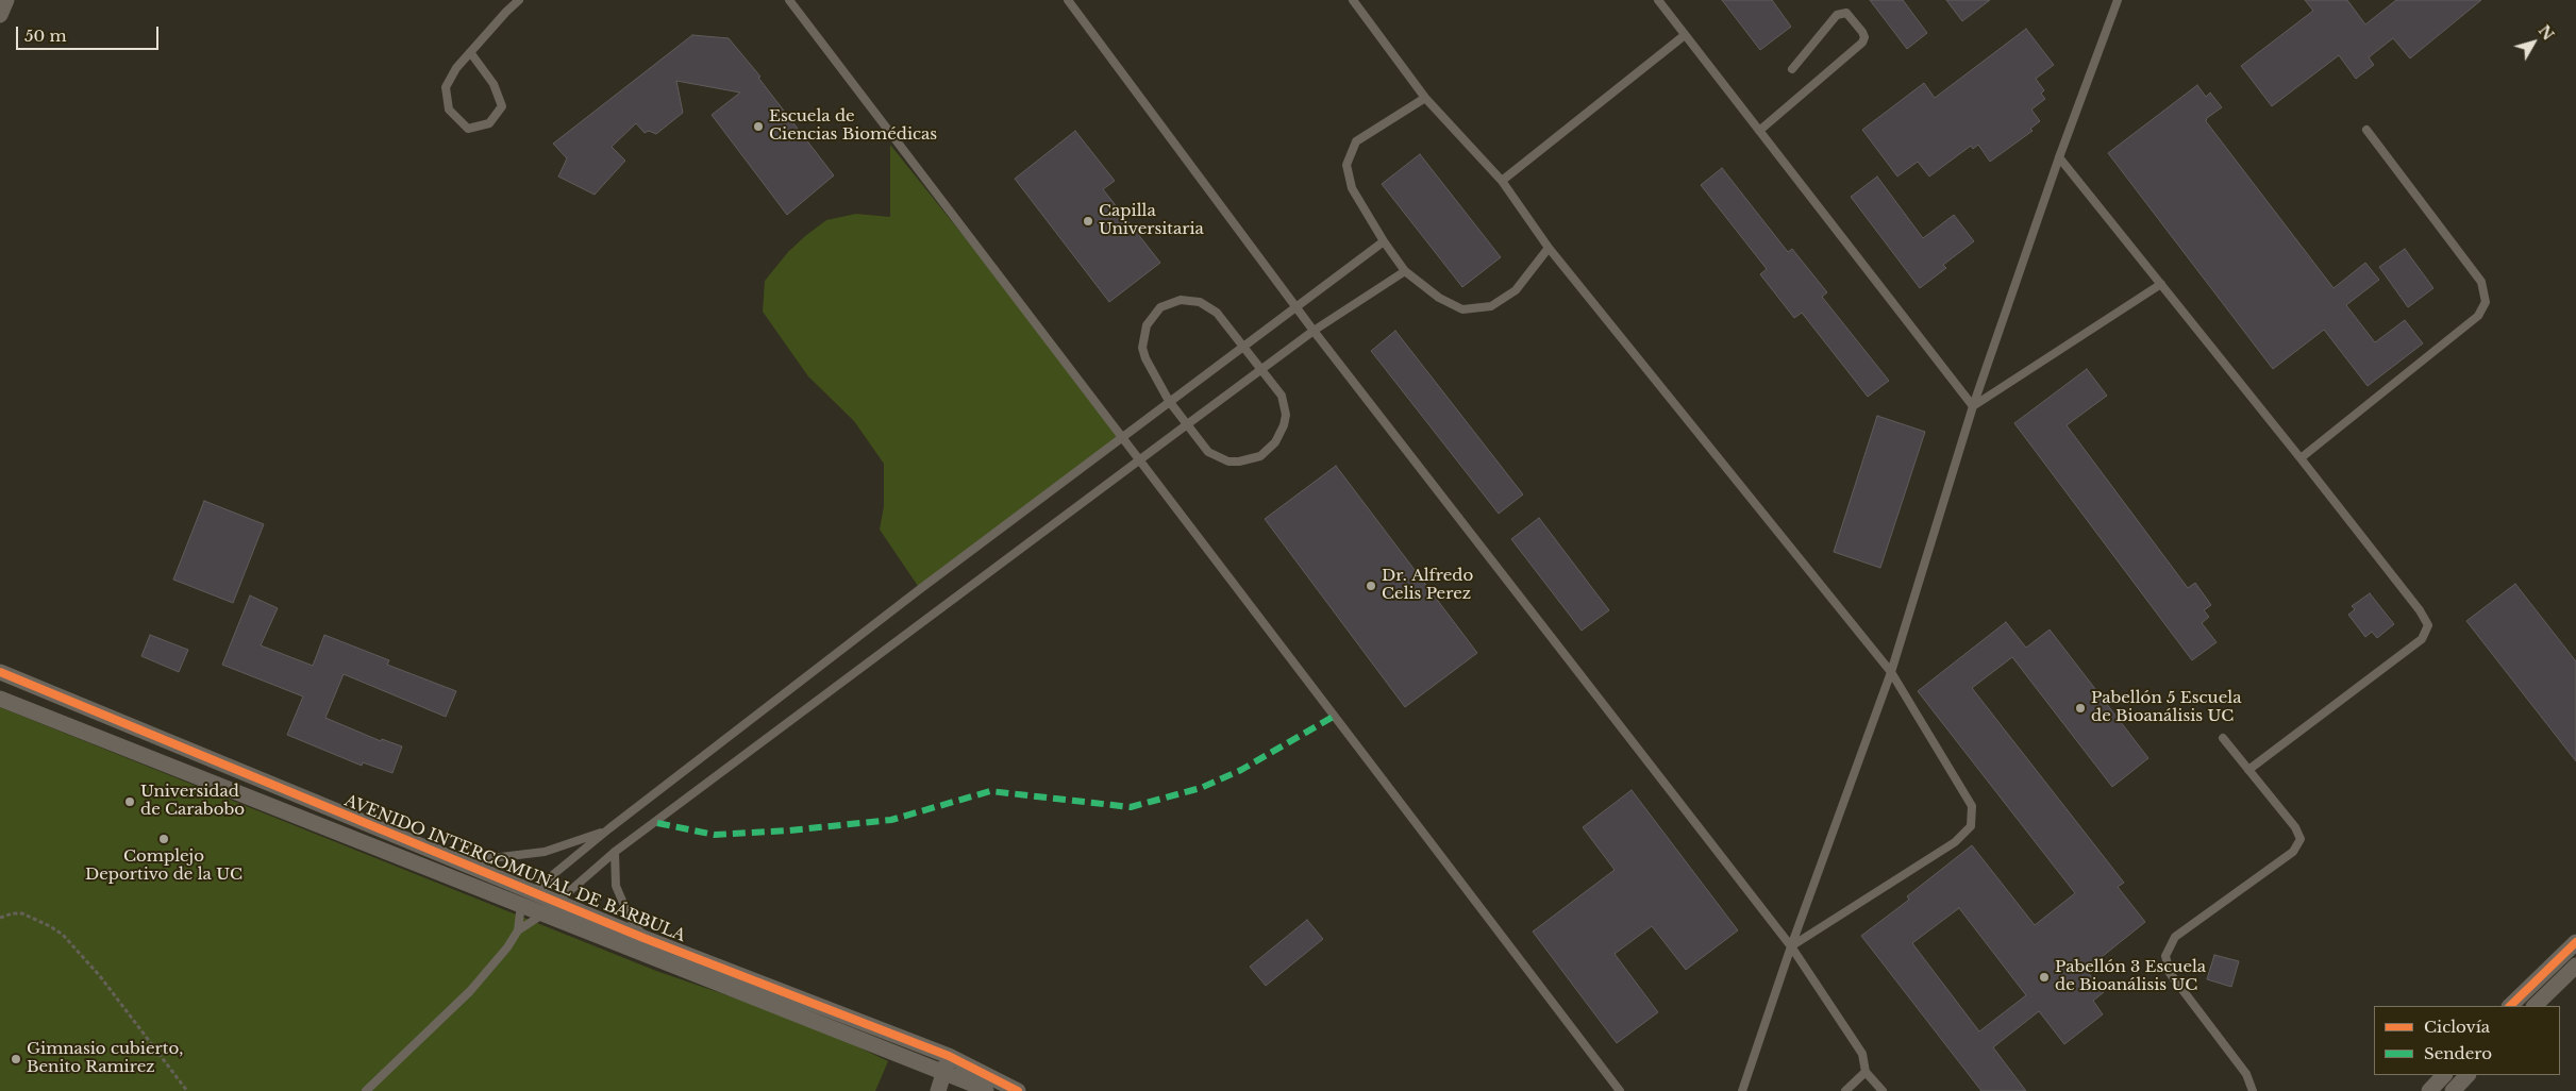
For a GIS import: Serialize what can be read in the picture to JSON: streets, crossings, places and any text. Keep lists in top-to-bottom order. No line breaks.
{"streets":{"street":["AVENIDO INTERCOMUNAL DE BÁRBULA"]},"places":["Escuela de Ciencias Biomédicas","Capilla Universitaria","Dr. Alfredo Celis Perez","Pabellón 5 Escuela de Bioanálisis UC","Universidad de Carabobo","Complejo Deportivo de la UC","Pabellón 3 Escuela de Bioanálisis UC","Gimnasio cubierto, Benito Ramirez"],"legend":["Ciclovía","Sendero"],"scale_bar":"50 m","north":"top right"}
